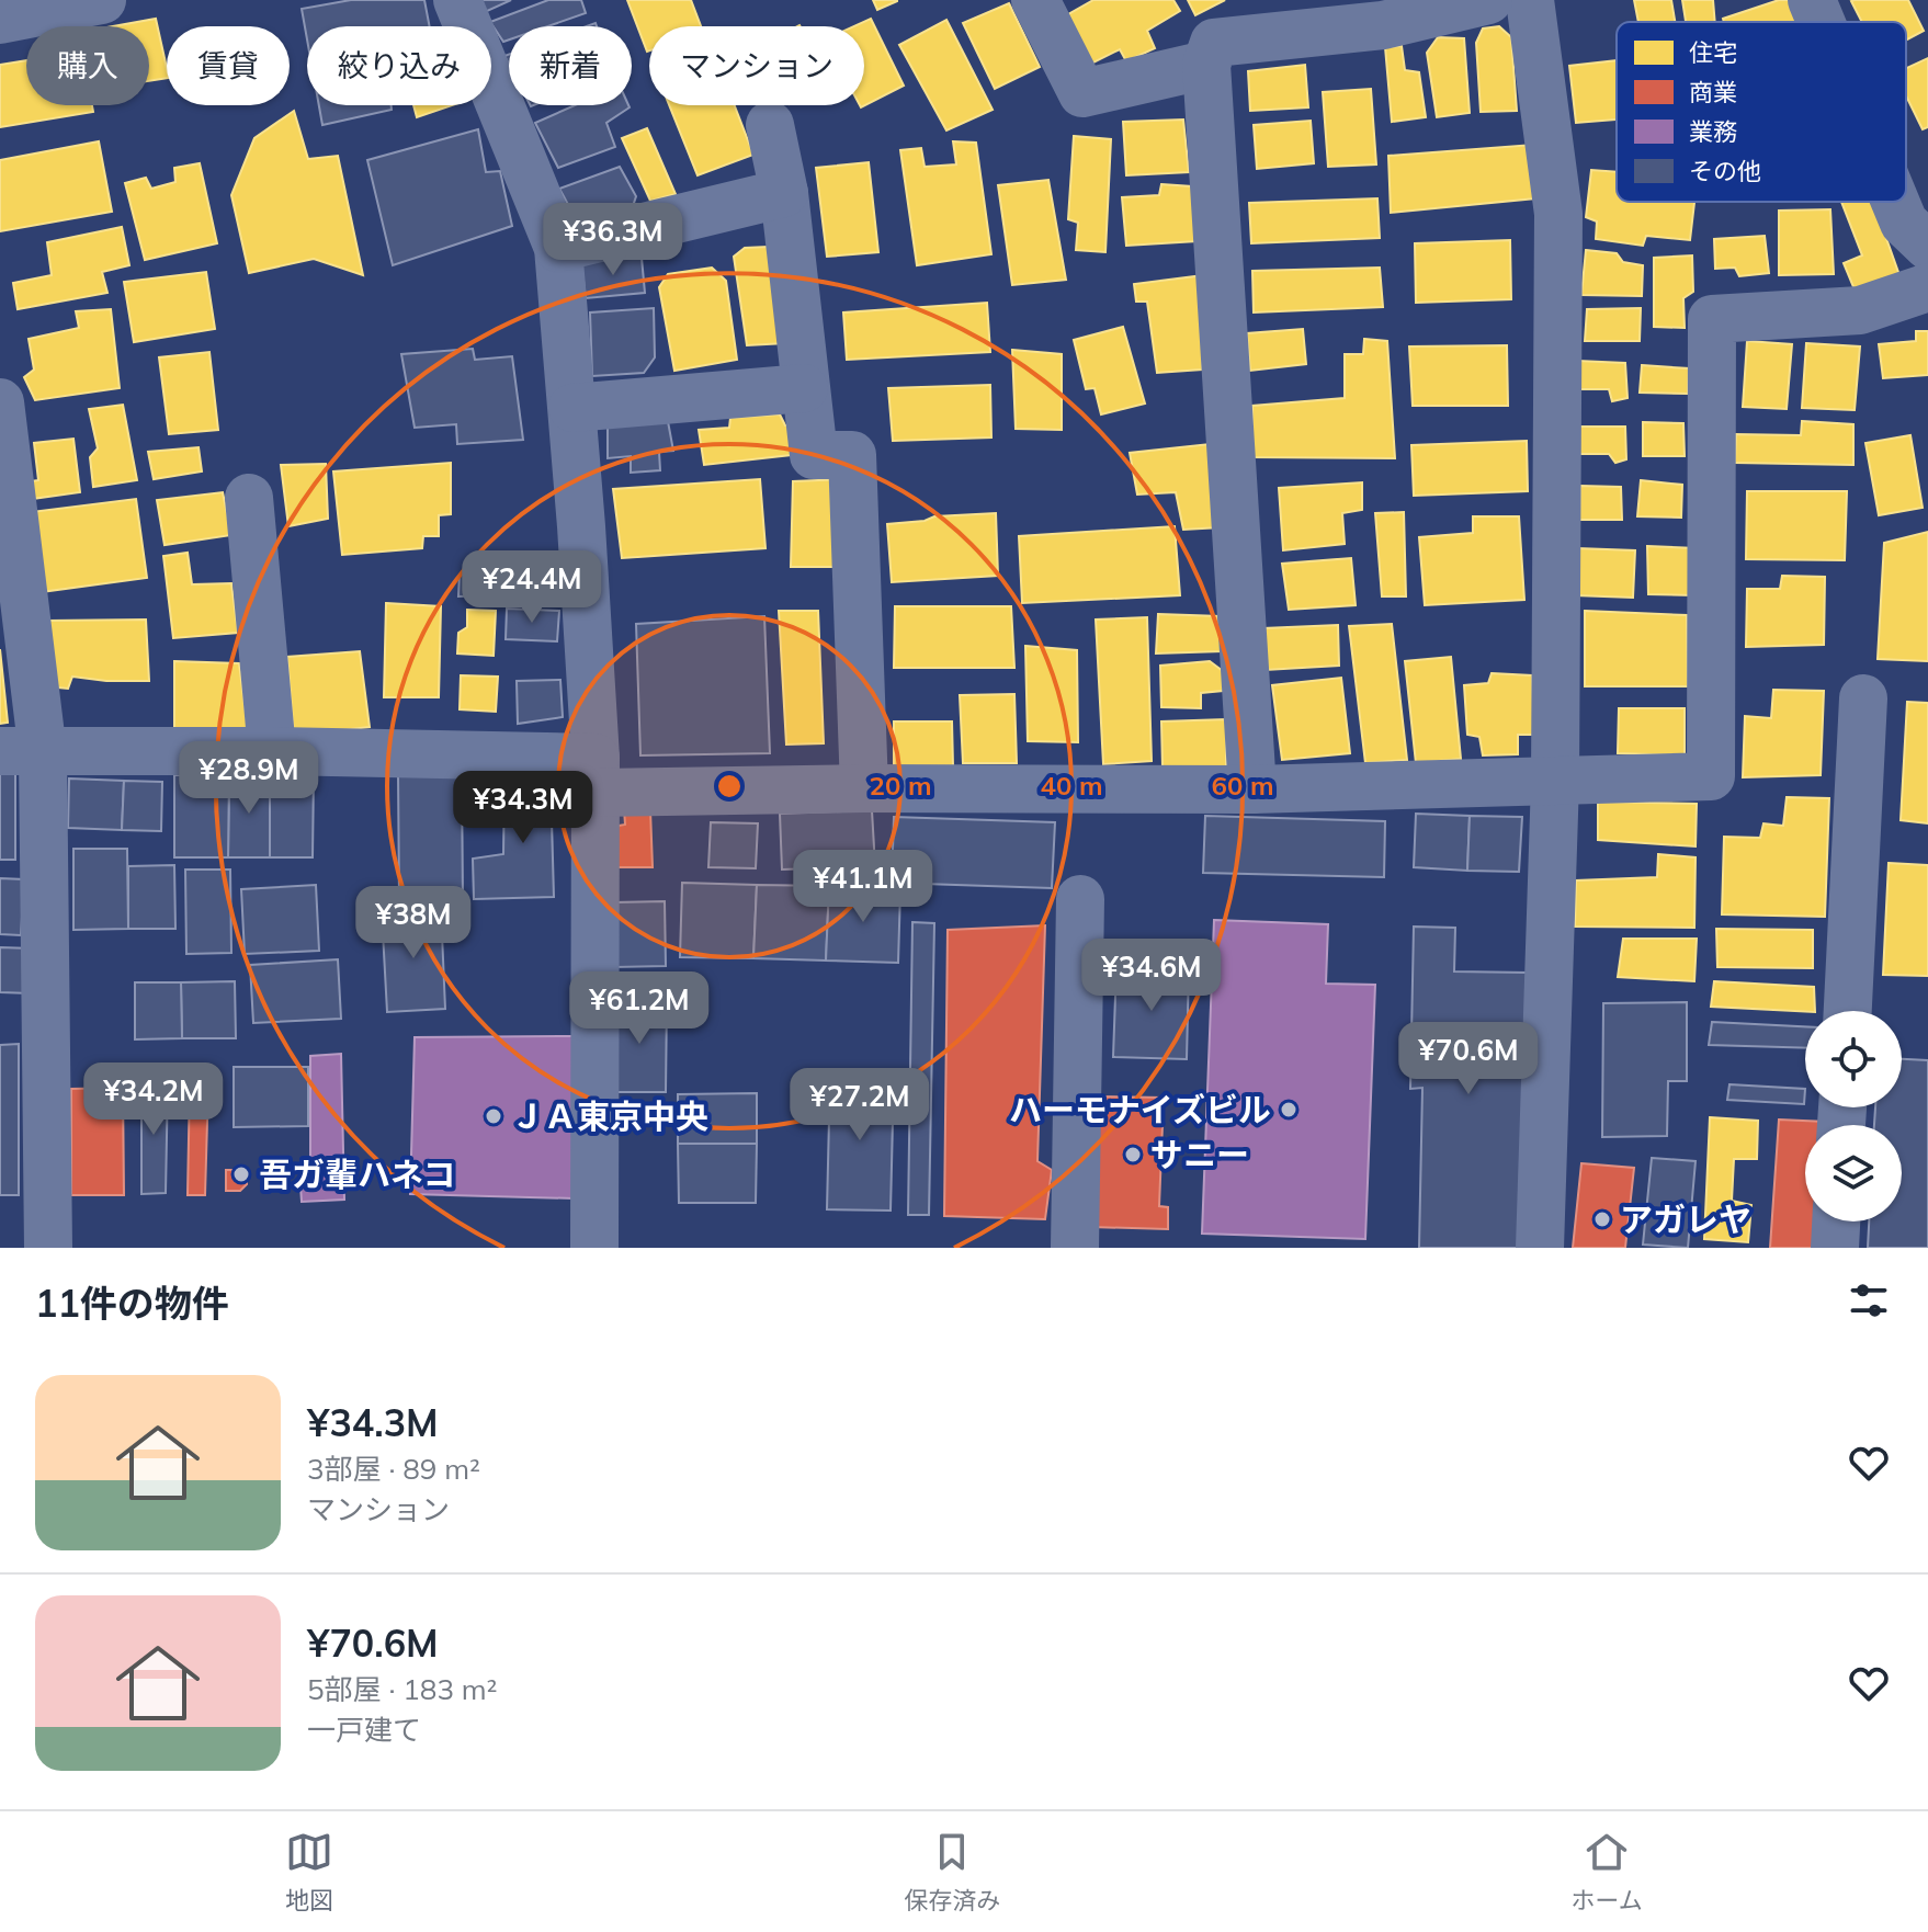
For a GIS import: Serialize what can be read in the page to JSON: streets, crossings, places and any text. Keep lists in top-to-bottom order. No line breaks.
{"places":["ハーモナイズビル","ＪＡ東京中央","サニー","吾ガ輩ハネコ","アガレヤ"],"legend":["住宅","商業","業務","その他"],"page":{"chip":["購入","賃貸","絞り込み","新着","マンション"],"price":["¥36.3M","¥24.4M","¥28.9M","¥34.3M","¥41.1M","¥38M","¥34.6M","¥61.2M","¥70.6M","¥34.2M","¥27.2M"],"heading":"11件の物件","list":[{"name":"¥34.3M","note":"3部屋 · 89 m² · マンション"},{"name":"¥70.6M","note":"5部屋 · 183 m² · 一戸建て"}],"tabs":["地図","保存済み","ホーム"]},"rings":["20 m","40 m","60 m"]}
